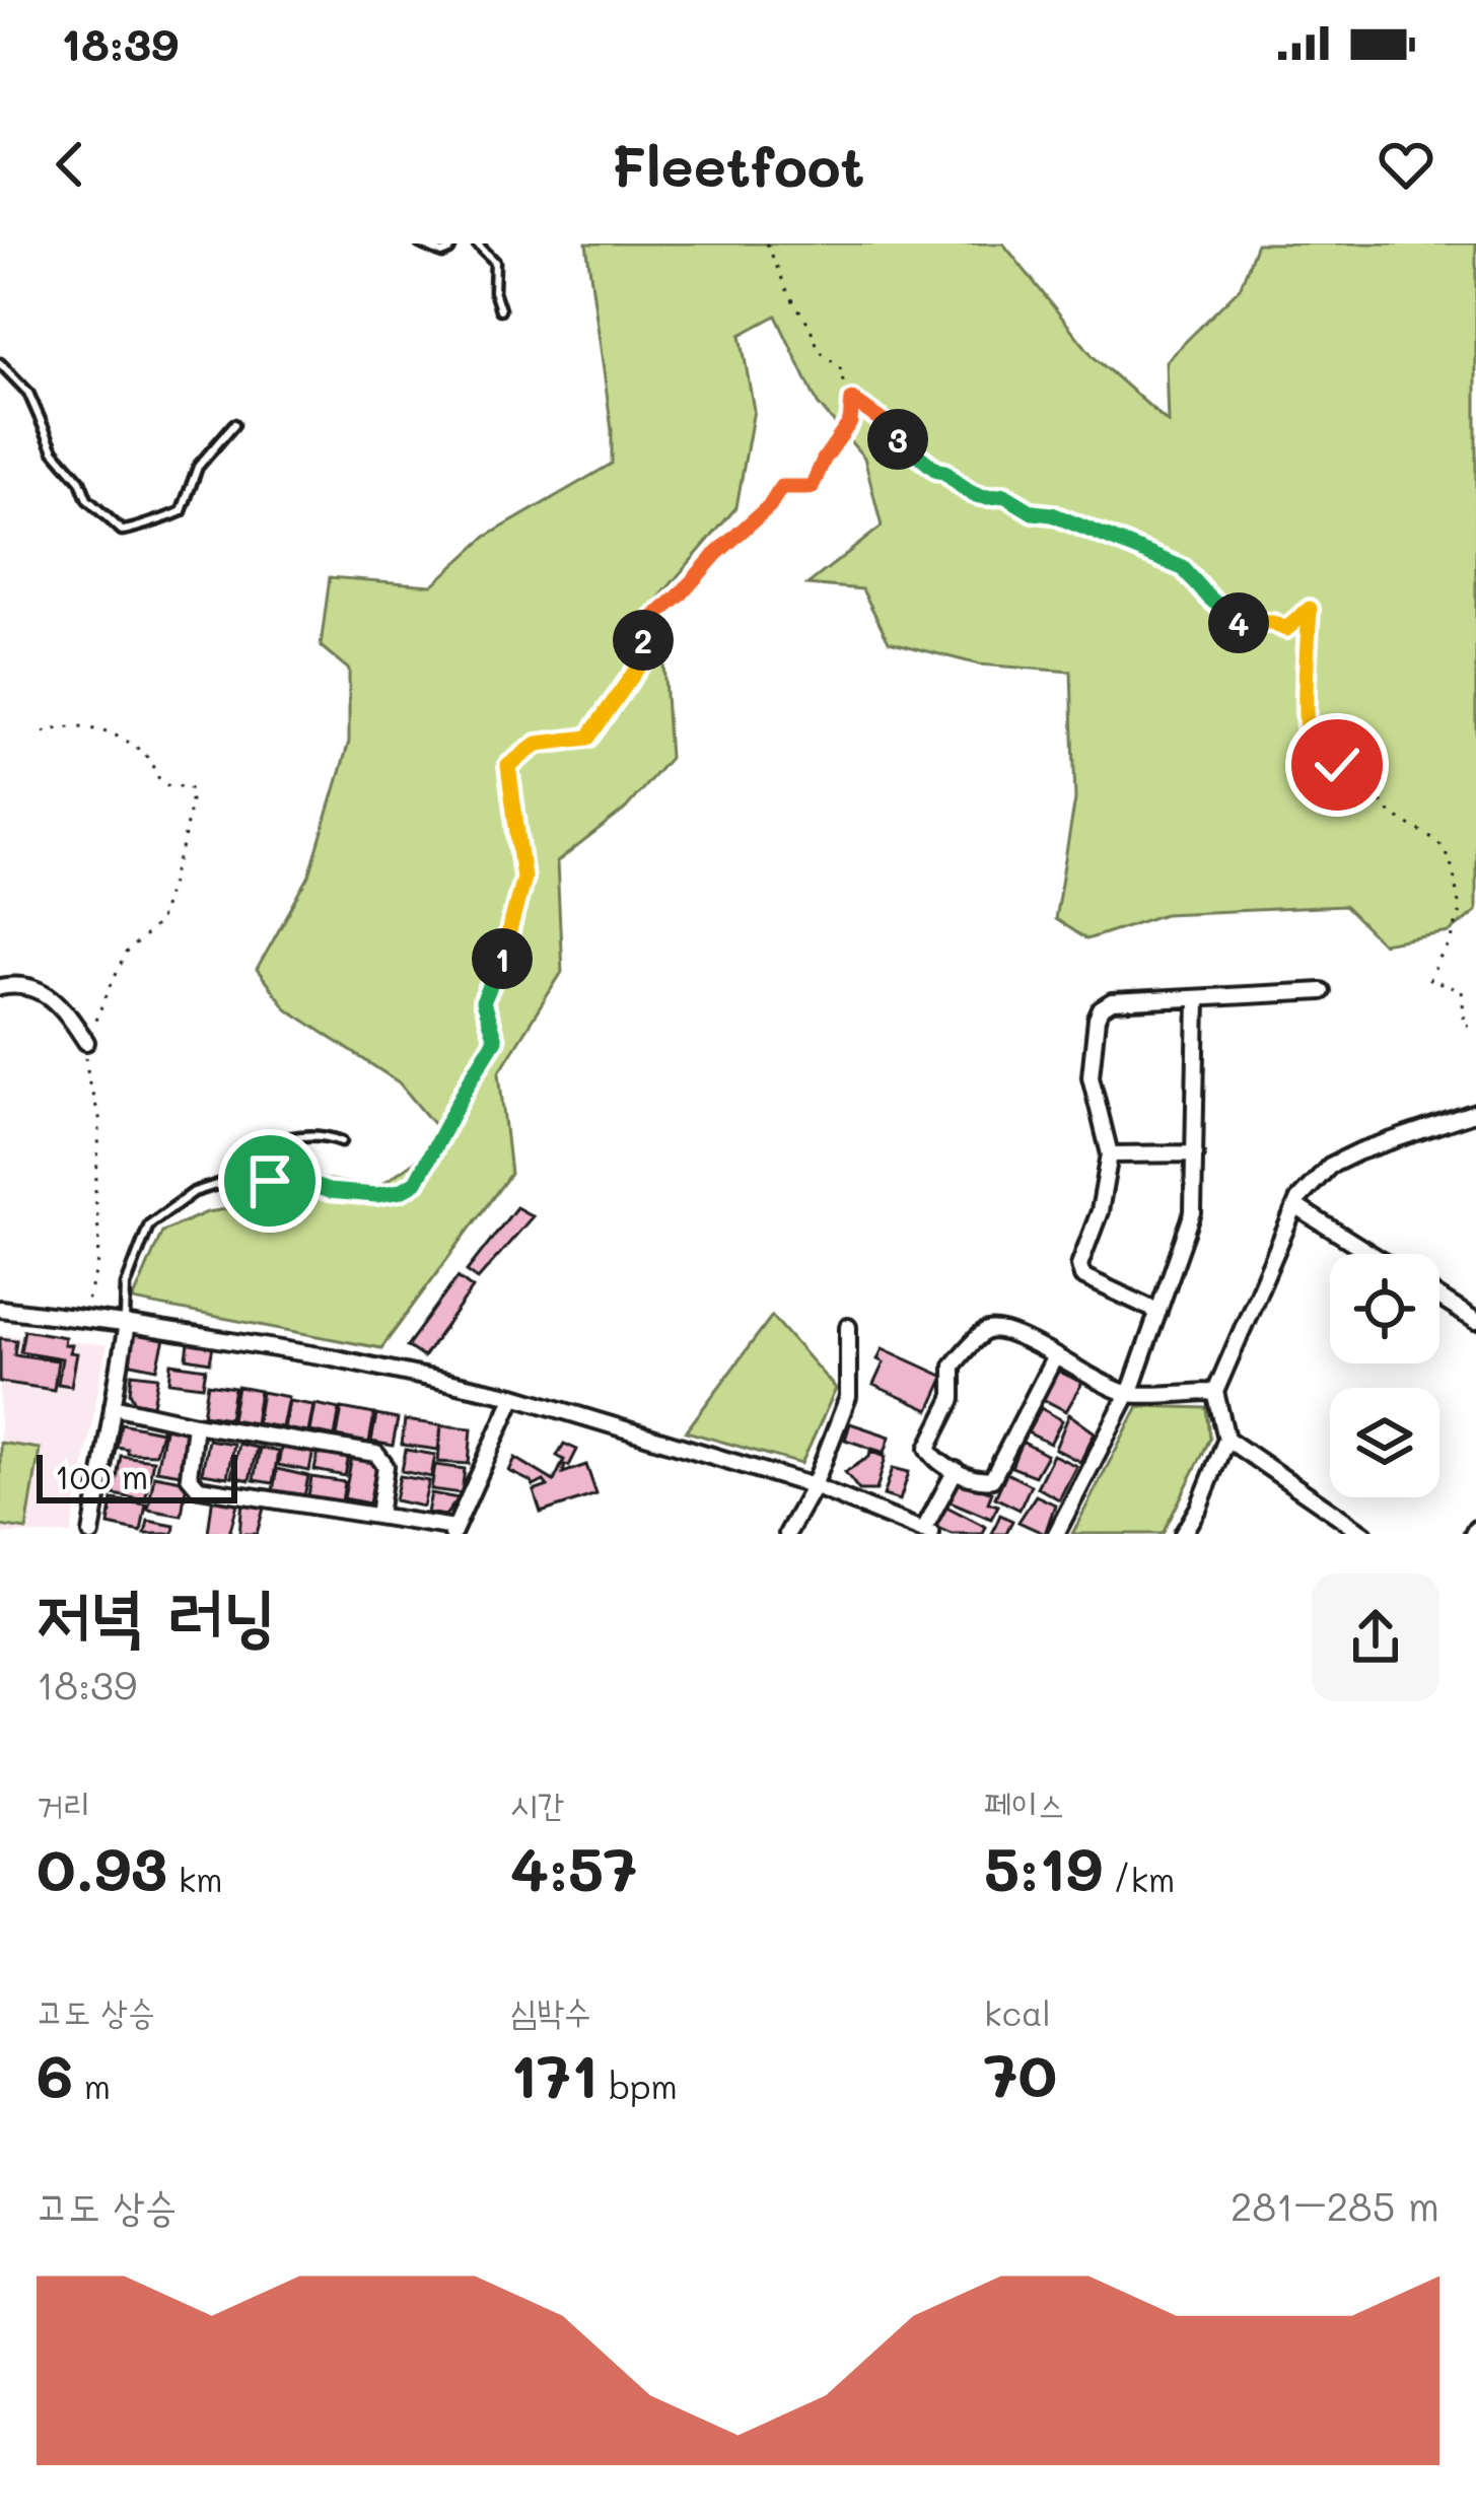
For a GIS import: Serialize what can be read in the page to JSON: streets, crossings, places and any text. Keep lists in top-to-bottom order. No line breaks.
{"scale_bar":"100 m","page":{"status":"18:39","header":"Fleetfoot","pins":["3","4","2","1"],"scale":"100 m","heading":["저녁 러닝","18:39"],"stats":[["거리","0.93 km"],["시간","4:57"],["페이스","5:19 /km"],["고도 상승","6 m"],["심박수","171 bpm"],["kcal","70"]],"chart":["고도 상승","281–285 m"]}}
